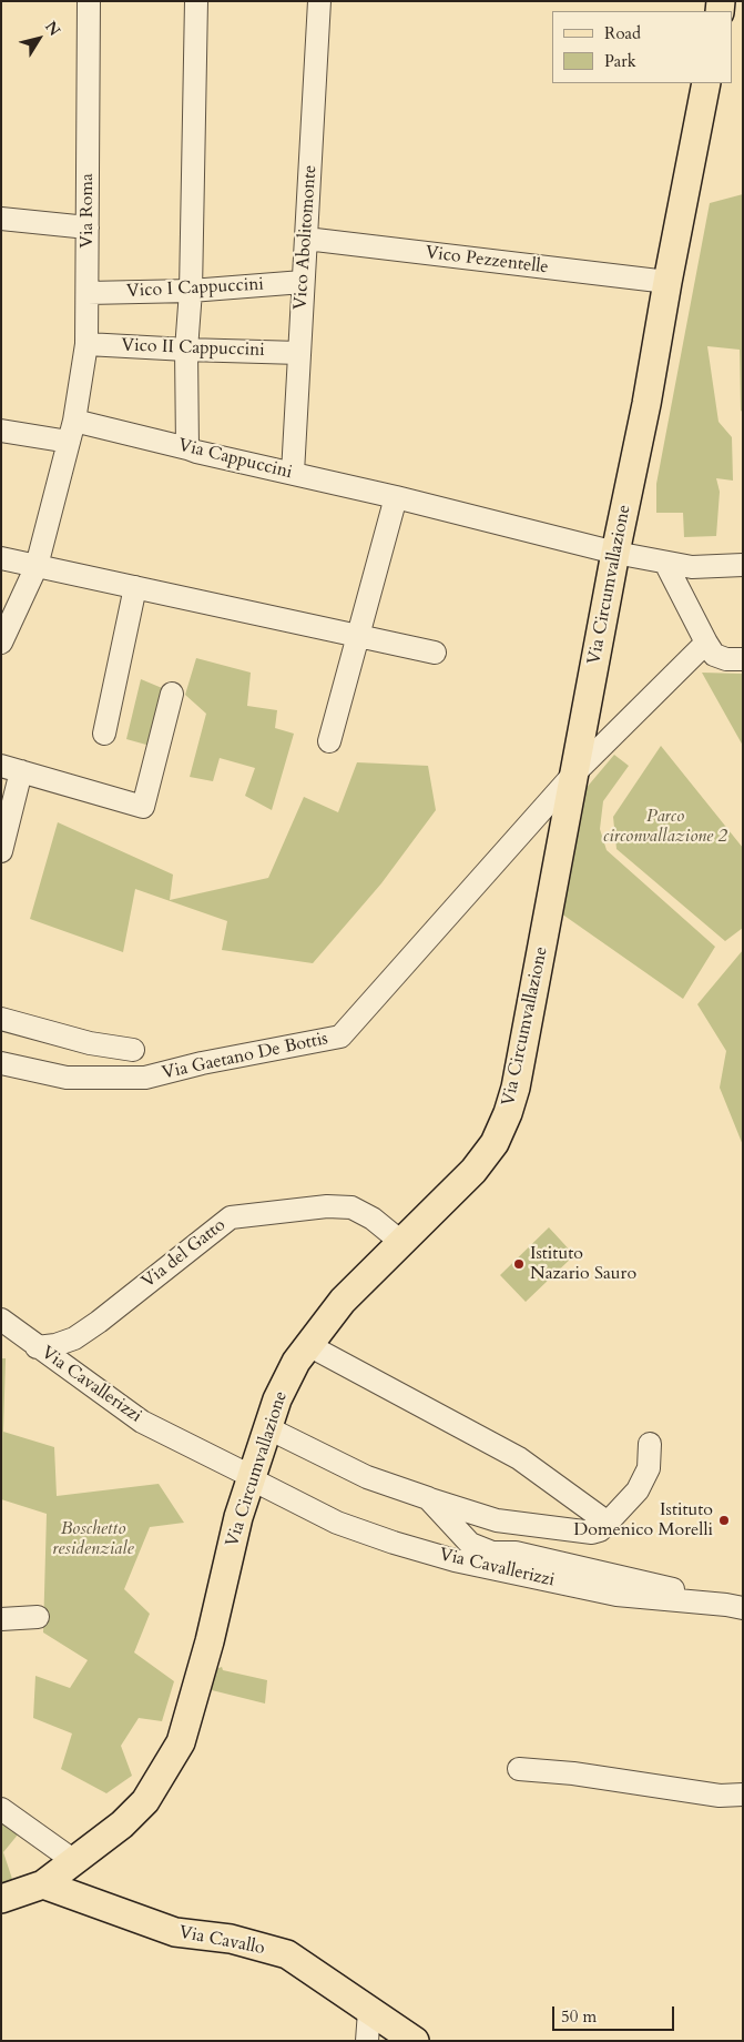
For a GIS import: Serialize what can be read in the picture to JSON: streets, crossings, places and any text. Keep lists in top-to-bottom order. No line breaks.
{"streets":{"main road":["Via Circumvallazione","Via Cavallo"],"street":["Via Roma","Vico Abolitomonte","Vico Pezzentelle","Vico I Cappuccini","Vico II Cappuccini","Via Cappuccini","Via Gaetano De Bottis","Via del Gatto","Via Cavallerizzi"]},"crossings":[["Via Roma","Vico I Cappuccini"],["Via Roma","Vico II Cappuccini"],["Via Roma","Via Cappuccini"],["Vico Abolitomonte","Vico Pezzentelle"],["Vico Abolitomonte","Vico I Cappuccini"],["Vico Abolitomonte","Vico II Cappuccini"],["Vico Abolitomonte","Via Cappuccini"],["Vico Pezzentelle","Via Circumvallazione"],["Via Cappuccini","Via Circumvallazione"],["Via Circumvallazione","Via Gaetano De Bottis"],["Via Circumvallazione","Via del Gatto"],["Via Circumvallazione","Via Cavallo"],["Via del Gatto","Via Cavallerizzi"]],"parks":["Parco circonvallazione 2","Boschetto residenziale"],"places":["Istituto Nazario Sauro","Istituto Domenico Morelli"],"legend":["Road","Park"],"scale_bar":"50 m","north":"top right"}
